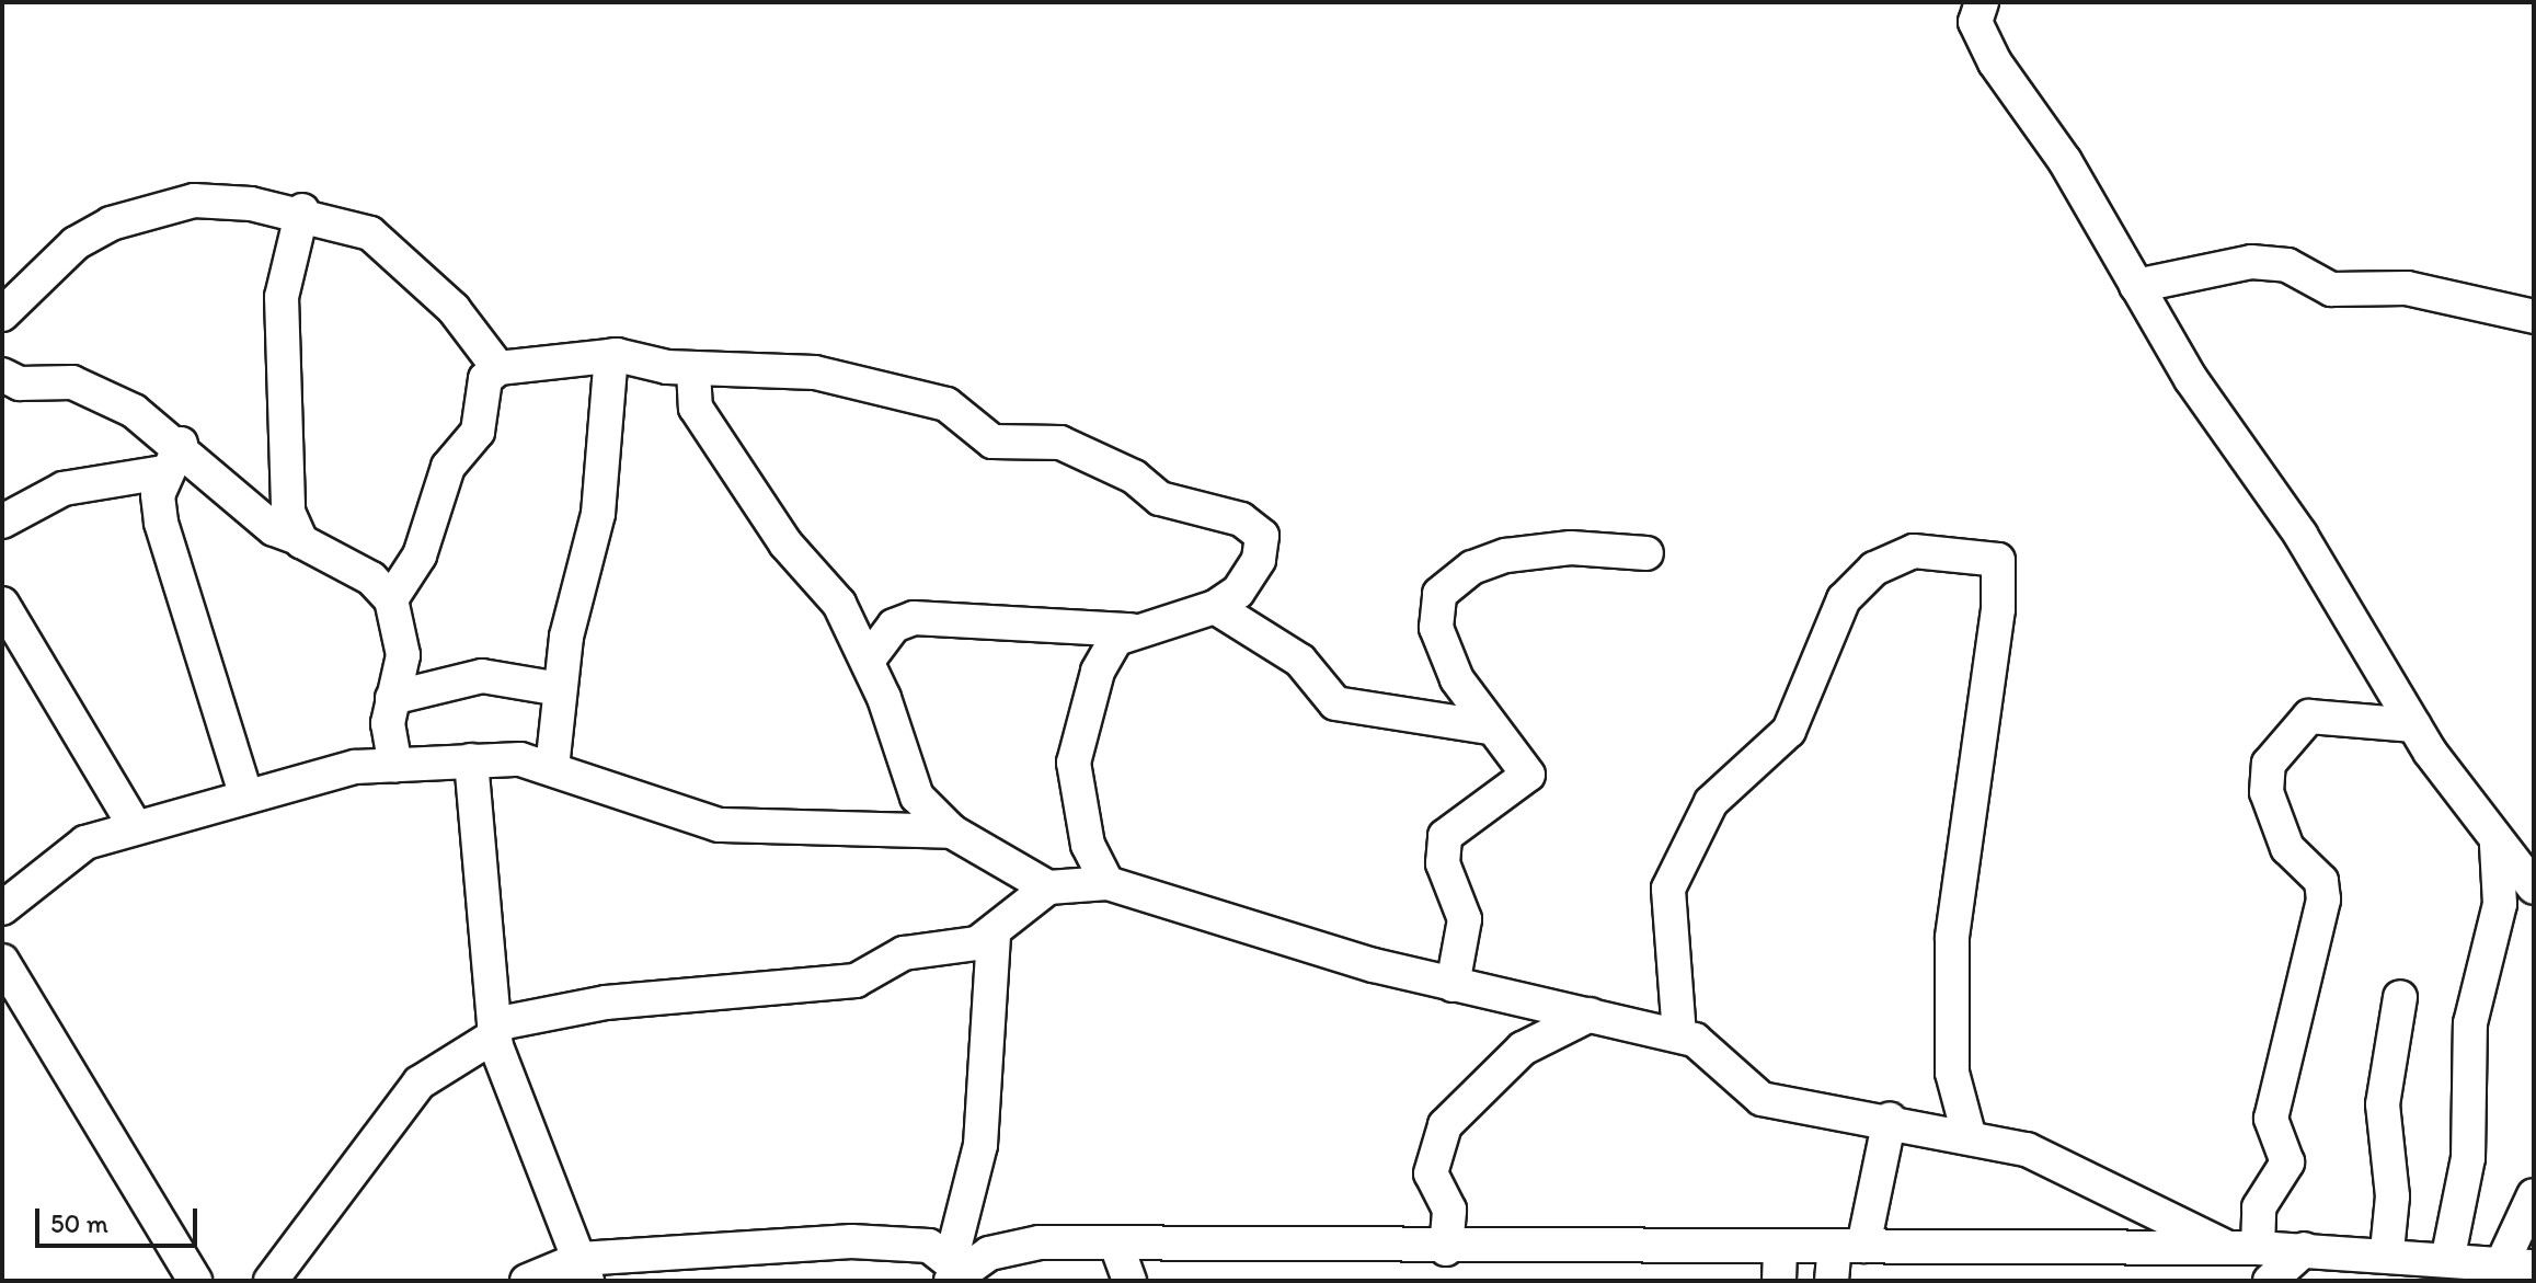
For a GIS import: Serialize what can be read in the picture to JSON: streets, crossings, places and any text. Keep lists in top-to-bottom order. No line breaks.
{"scale_bar":"50 m"}
